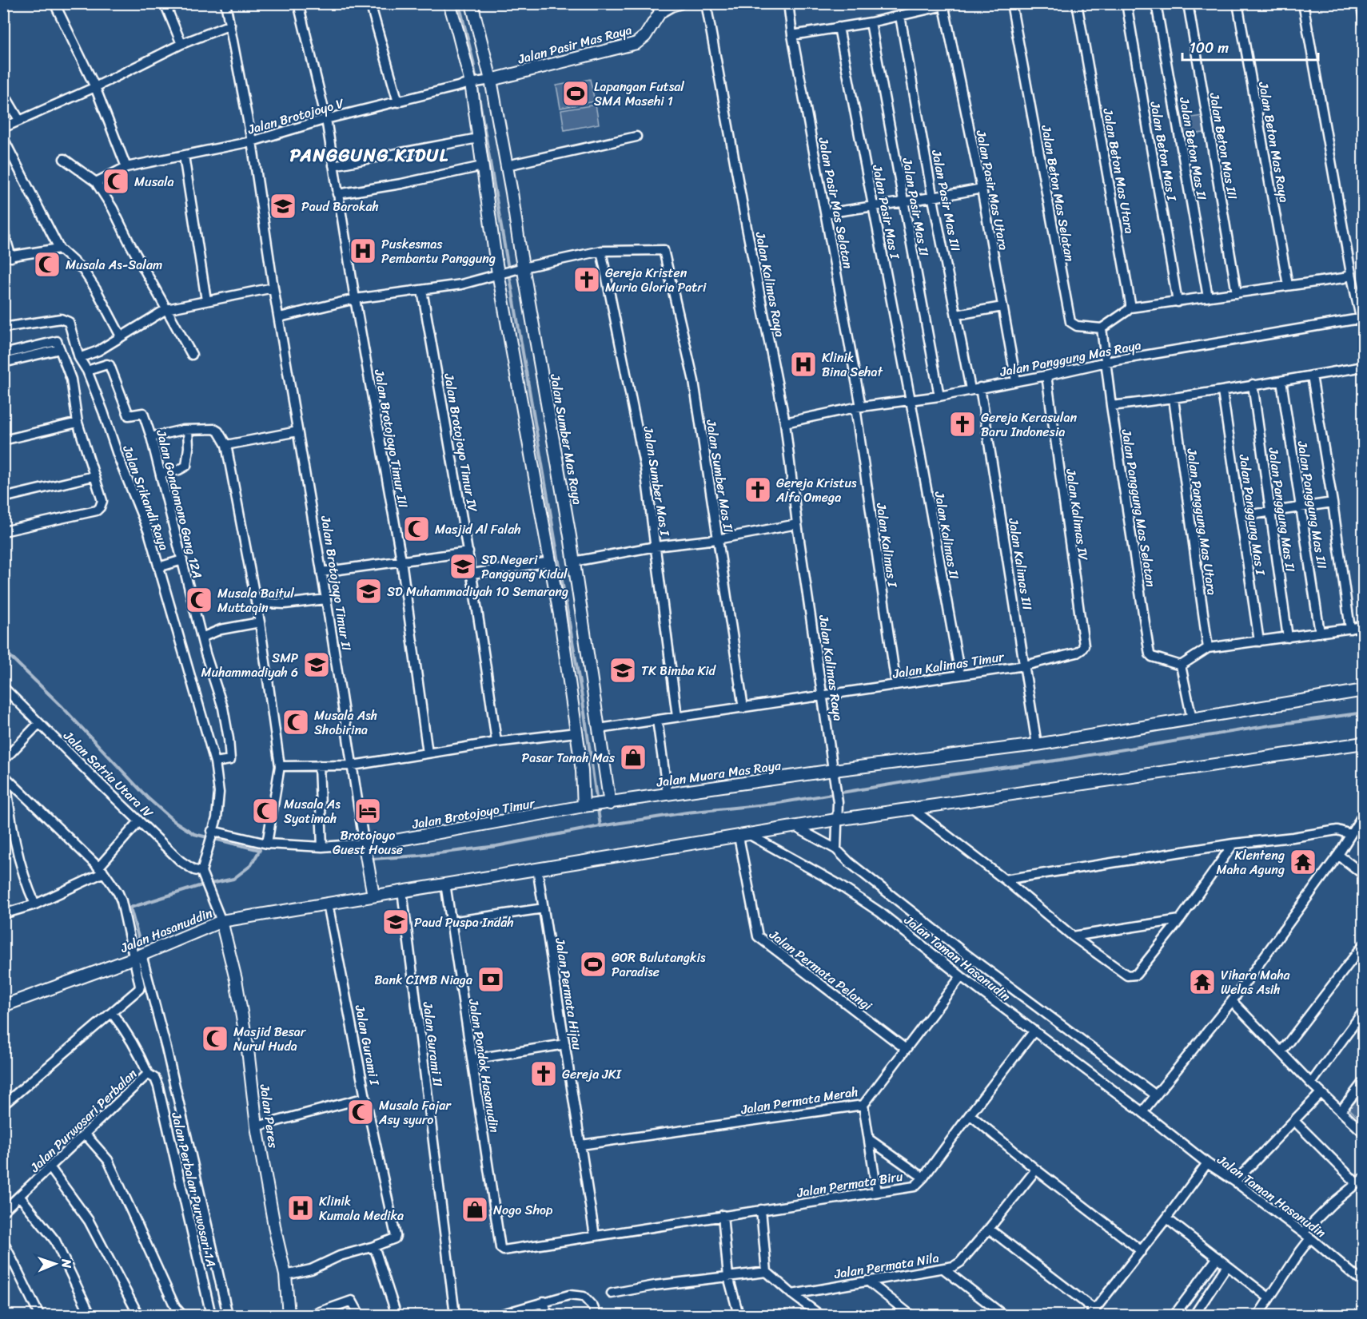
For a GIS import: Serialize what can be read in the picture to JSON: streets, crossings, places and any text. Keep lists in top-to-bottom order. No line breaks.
{"streets":{"street":["Jalan Pasir Mas Raya","Jalan Brotojoyo V","Jalan Beton Mas Raya","Jalan Beton Mas III","Jalan Beton Mas II","Jalan Beton Mas I","Jalan Beton Mas Utara","Jalan Pasir Mas Utara","Jalan Beton Mas Selatan","Jalan Pasir Mas III","Jalan Pasir Mas Selatan","Jalan Pasir Mas II","Jalan Pasir Mas I","Jalan Kalimas Raya","Jalan Panggung Mas Raya","Jalan Brotojoyo Timur III","Jalan Sumber Mas Raya","Jalan Brotojoyo Timur IV","Jalan Sumber Mas II","Jalan Sumber Mas I","Jalan Srikandi Raya","Jalan Gondomono Gang 12A","Jalan Panggung Mas III","Jalan Panggung Mas Selatan","Jalan Panggung Mas II","Jalan Kalimas IV","Jalan Panggung Mas I","Jalan Panggung Mas Utara","Jalan Kalimas II","Jalan Kalimas I","Jalan Kalimas III","Jalan Brotojoyo Timur II","Jalan Kalimas Timur","Jalan Muara Mas Raya","Jalan Satria Utara IV","Jalan Brotojoyo Timur","Jalan Hasanuddin","Jalan Taman Hasanudin","Jalan Permata Pelangi","Jalan Permata Hijau","Jalan Gurami II","Jalan Gurami I","Jalan Pondok Hasanudin","Jalan Permata Merah","Jalan Peres","Jalan Purwosari Perbalan","Jalan Permata Biru","Jalan Perbalan Purwosari 1A","Jalan Permata Nila"]},"crossings":[["Jalan Pasir Mas Raya","Jalan Brotojoyo V"],["Jalan Pasir Mas Raya","Jalan Sumber Mas Raya"],["Jalan Brotojoyo V","Jalan Brotojoyo Timur III"],["Jalan Brotojoyo V","Jalan Sumber Mas Raya"],["Jalan Brotojoyo V","Jalan Brotojoyo Timur II"],["Jalan Pasir Mas Utara","Jalan Panggung Mas Raya"],["Jalan Pasir Mas III","Jalan Panggung Mas Raya"],["Jalan Pasir Mas Selatan","Jalan Panggung Mas Raya"],["Jalan Pasir Mas Selatan","Jalan Kalimas I"],["Jalan Pasir Mas II","Jalan Panggung Mas Raya"],["Jalan Pasir Mas I","Jalan Panggung Mas Raya"],["Jalan Pasir Mas I","Jalan Kalimas II"],["Jalan Kalimas Raya","Jalan Panggung Mas Raya"],["Jalan Kalimas Raya","Jalan Kalimas Timur"],["Jalan Kalimas Raya","Jalan Muara Mas Raya"],["Jalan Kalimas Raya","Jalan Hasanuddin"],["Jalan Kalimas Raya","Jalan Taman Hasanudin"],["Jalan Panggung Mas Raya","Jalan Panggung Mas Selatan"],["Jalan Panggung Mas Raya","Jalan Kalimas IV"],["Jalan Panggung Mas Raya","Jalan Kalimas II"],["Jalan Panggung Mas Raya","Jalan Kalimas I"],["Jalan Panggung Mas Raya","Jalan Kalimas III"],["Jalan Sumber Mas Raya","Jalan Kalimas Timur"],["Jalan Sumber Mas Raya","Jalan Muara Mas Raya"],["Jalan Sumber Mas II","Jalan Sumber Mas I"],["Jalan Sumber Mas II","Jalan Kalimas Timur"],["Jalan Sumber Mas I","Jalan Kalimas Timur"],["Jalan Srikandi Raya","Jalan Gondomono Gang 12A"],["Jalan Srikandi Raya","Jalan Satria Utara IV"],["Jalan Kalimas IV","Jalan Kalimas Timur"],["Jalan Kalimas II","Jalan Kalimas Timur"],["Jalan Kalimas I","Jalan Kalimas Timur"],["Jalan Kalimas III","Jalan Kalimas Timur"],["Jalan Kalimas III","Jalan Muara Mas Raya"],["Jalan Brotojoyo Timur II","Jalan Brotojoyo Timur"],["Jalan Muara Mas Raya","Jalan Brotojoyo Timur"],["Jalan Hasanuddin","Jalan Taman Hasanudin"],["Jalan Hasanuddin","Jalan Permata Pelangi"],["Jalan Hasanuddin","Jalan Permata Hijau"],["Jalan Hasanuddin","Jalan Gurami II"],["Jalan Hasanuddin","Jalan Gurami I"],["Jalan Hasanuddin","Jalan Pondok Hasanudin"],["Jalan Hasanuddin","Jalan Peres"],["Jalan Taman Hasanudin","Jalan Permata Pelangi"],["Jalan Taman Hasanudin","Jalan Permata Merah"],["Jalan Taman Hasanudin","Jalan Permata Biru"],["Jalan Permata Pelangi","Jalan Permata Merah"],["Jalan Permata Hijau","Jalan Permata Merah"],["Jalan Permata Hijau","Jalan Permata Biru"],["Jalan Pondok Hasanudin","Jalan Permata Biru"],["Jalan Purwosari Perbalan","Jalan Perbalan Purwosari 1A"]],"districts":["PANGGUNG KIDUL"],"places":{"sports":["Lapangan Futsal SMA Masehi 1","GOR Bulutangkis Paradise"],"mosque":["Musala","Musala As-Salam","Masjid Al Falah","Musala Baitul Muttaqin","Musala Ash Shobirina","Musala As Syatimah","Masjid Besar Nurul Huda","Musala Fajar Asy syuro"],"school or university":["Paud Barokah","SD Negeri Panggung Kidul","SD Muhammadiyah 10 Semarang","SMP Muhammadiyah 6","TK Bimba Kid","Paud Puspa Indah"],"hospital":["Puskesmas Pembantu Panggung","Klinik Bina Sehat","Klinik Kumala Medika"],"church":["Gereja Kristen Muria Gloria Patri","Gereja Kerasulan Baru Indonesia","Gereja Kristus Alfa Omega","Gereja JKI"],"shop":["Pasar Tanah Mas","Nogo Shop"],"hotel":["Brotojoyo Guest House"],"temple":["Klenteng Maha Agung","Vihara Maha Welas Asih"],"bank":["Bank CIMB Niaga"]},"scale_bar":"100 m","north":"right"}
